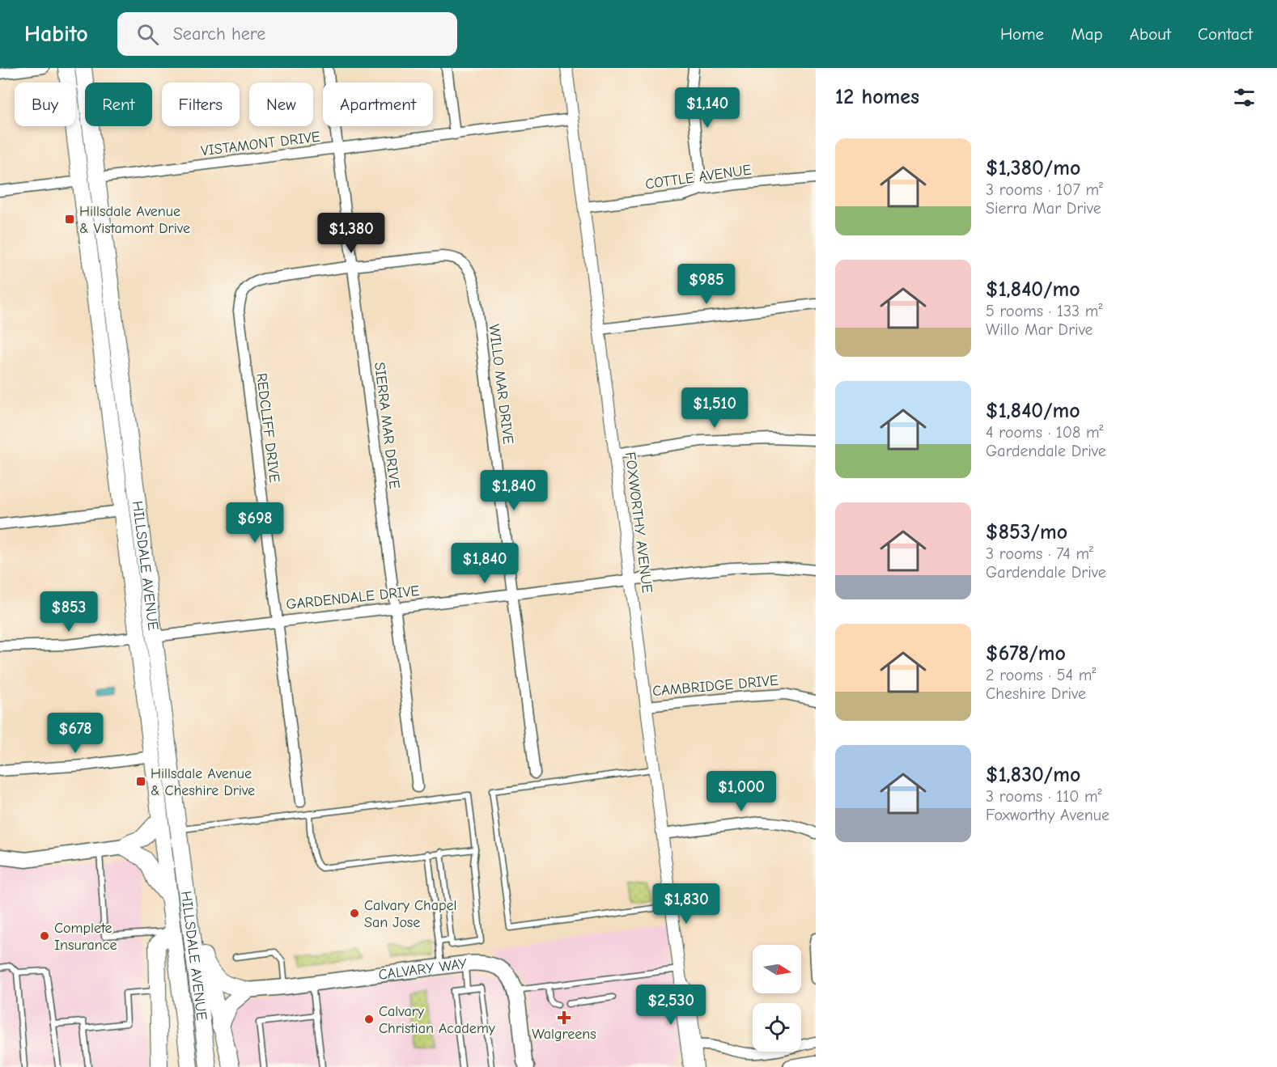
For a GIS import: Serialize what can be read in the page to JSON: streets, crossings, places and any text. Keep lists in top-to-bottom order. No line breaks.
{"streets":{"highway":["HILLSDALE AVENUE"],"main road":["CALVARY WAY"],"street":["VISTAMONT DRIVE","COTTLE AVENUE","WILLO MAR DRIVE","SIERRA MAR DRIVE","REDCLIFF DRIVE","FOXWORTHY AVENUE","GARDENDALE DRIVE","CAMBRIDGE DRIVE"]},"crossings":[["VISTAMONT DRIVE","SIERRA MAR DRIVE"],["VISTAMONT DRIVE","FOXWORTHY AVENUE"],["VISTAMONT DRIVE","HILLSDALE AVENUE"],["COTTLE AVENUE","FOXWORTHY AVENUE"],["WILLO MAR DRIVE","SIERRA MAR DRIVE"],["WILLO MAR DRIVE","REDCLIFF DRIVE"],["WILLO MAR DRIVE","GARDENDALE DRIVE"],["SIERRA MAR DRIVE","REDCLIFF DRIVE"],["SIERRA MAR DRIVE","GARDENDALE DRIVE"],["REDCLIFF DRIVE","GARDENDALE DRIVE"],["FOXWORTHY AVENUE","GARDENDALE DRIVE"],["FOXWORTHY AVENUE","CAMBRIDGE DRIVE"],["HILLSDALE AVENUE","GARDENDALE DRIVE"]],"places":{"transit":["Hillsdale Avenue & Vistamont Drive","Hillsdale Avenue & Cheshire Drive"],"other":["Calvary Chapel San Jose","Complete Insurance","Calvary Christian Academy"],"health":["Walgreens"]},"north":"right","page":{"header":"Habito","search":"Search here","nav":["Home","Map","About","Contact"],"heading":"12 homes","chip":["Buy","Rent","Filters","New","Apartment"],"price":["$1,140","$1,380","$985","$1,510","$1,840","$698","$1,840","$853","$678","$1,000","$1,830","$2,530"],"list":[{"name":"$1,380/mo","note":"3 rooms · 107 m² · Sierra Mar Drive"},{"name":"$1,840/mo","note":"5 rooms · 133 m² · Willo Mar Drive"},{"name":"$1,840/mo","note":"4 rooms · 108 m² · Gardendale Drive"},{"name":"$853/mo","note":"3 rooms · 74 m² · Gardendale Drive"},{"name":"$678/mo","note":"2 rooms · 54 m² · Cheshire Drive"},{"name":"$1,830/mo","note":"3 rooms · 110 m² · Foxworthy Avenue"}]}}
